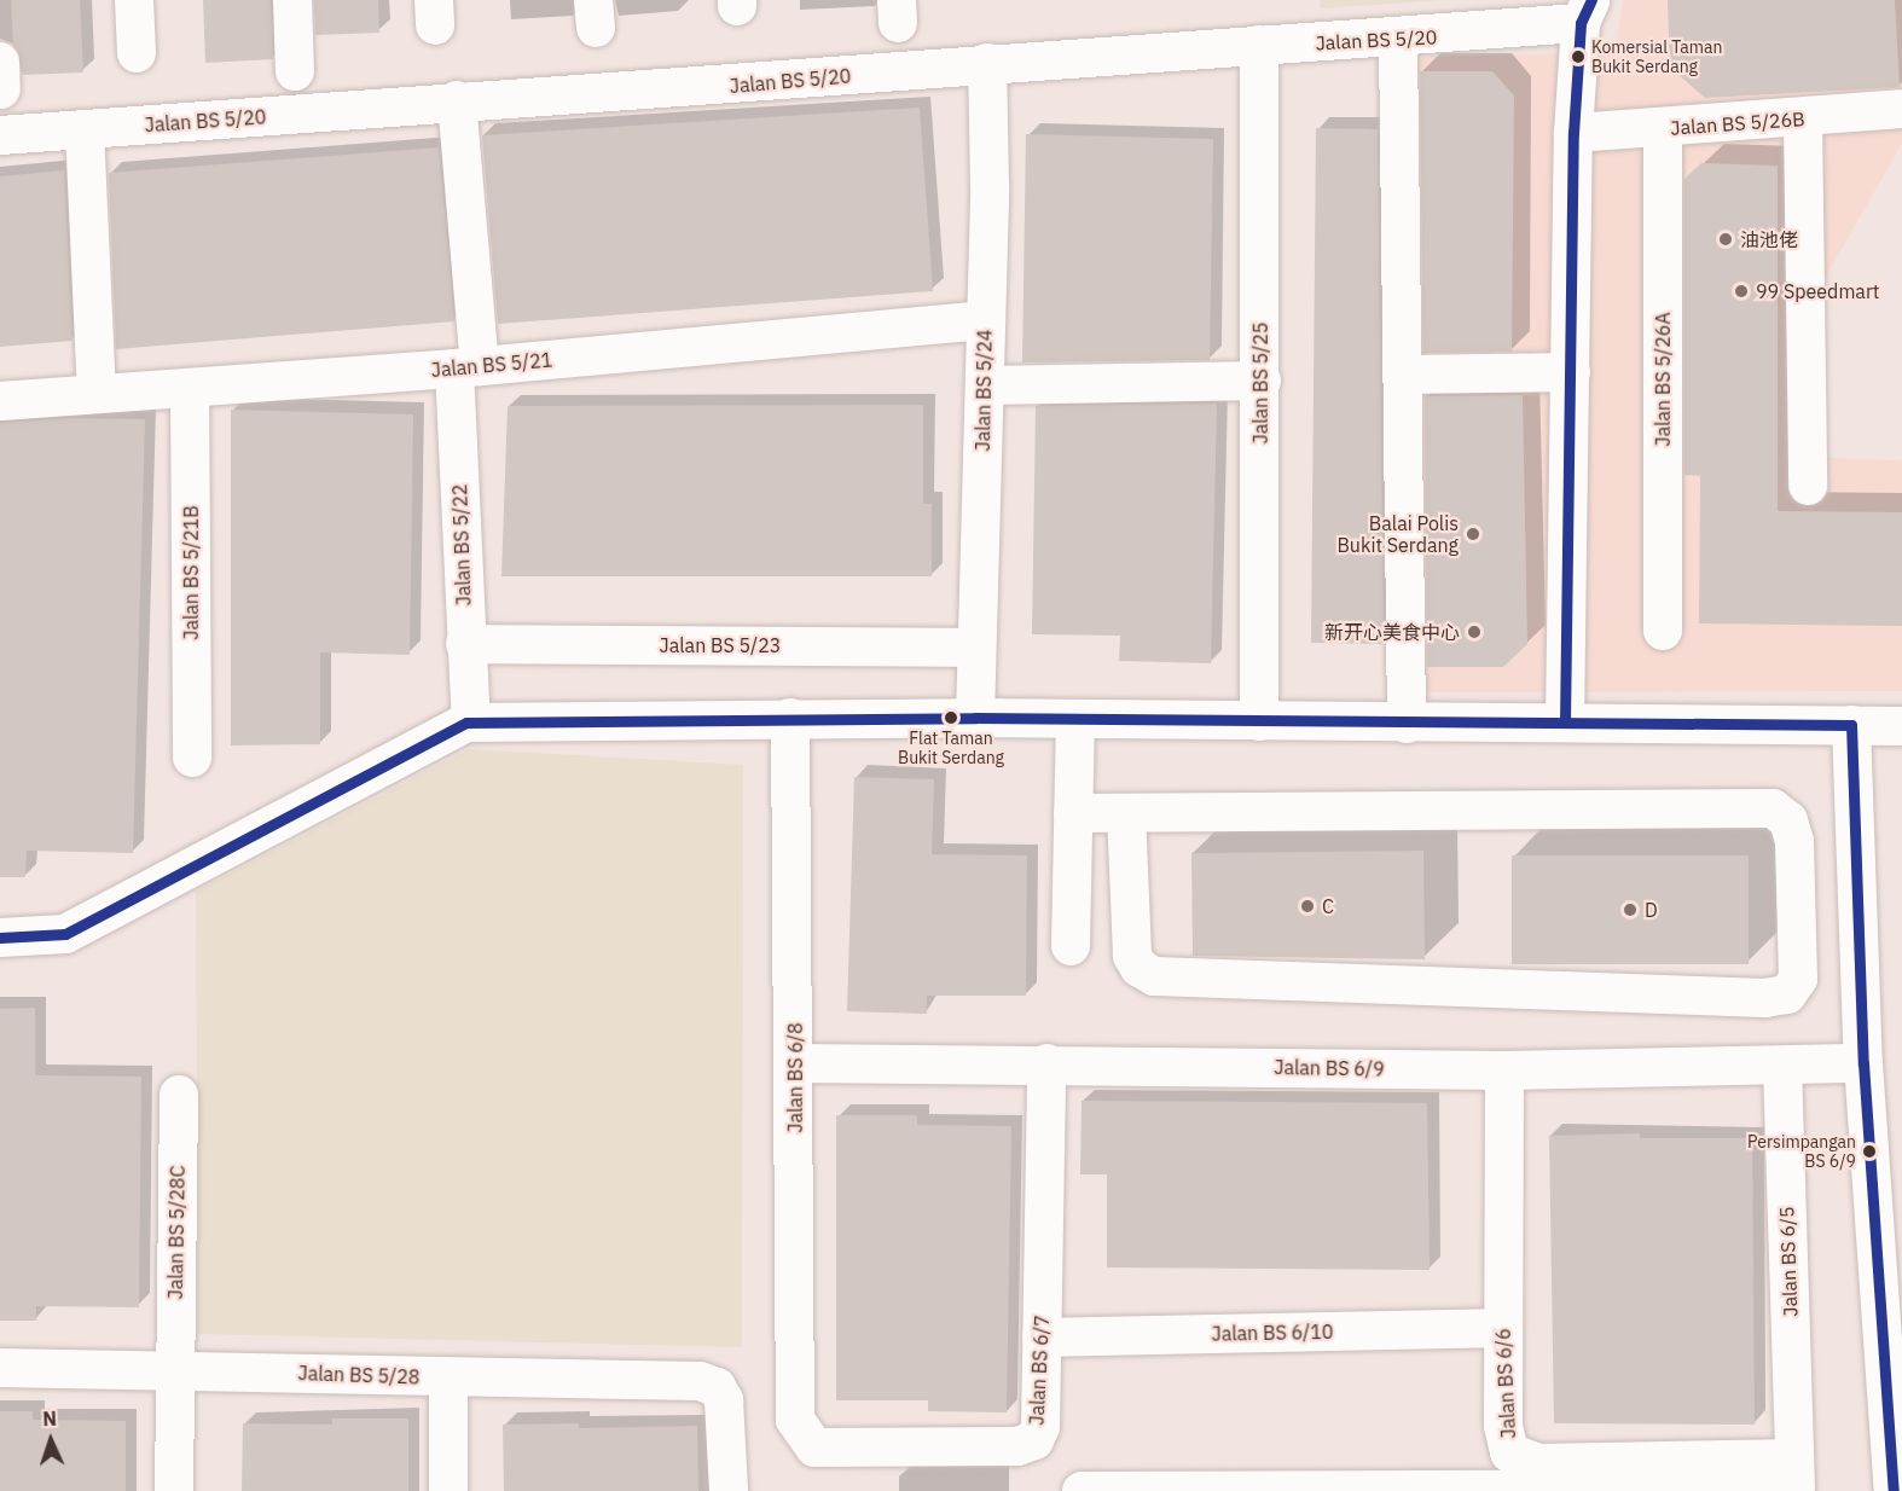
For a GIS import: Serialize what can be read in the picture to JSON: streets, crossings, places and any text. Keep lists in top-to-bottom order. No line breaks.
{"streets":{"street":["Jalan BS 5/20","Jalan BS 5/26B","Jalan BS 5/21","Jalan BS 5/26A","Jalan BS 5/25","Jalan BS 5/24","Jalan BS 5/22","Jalan BS 5/21B","Jalan BS 5/23","Jalan BS 6/9","Jalan BS 6/8","Jalan BS 5/28C","Jalan BS 6/5","Jalan BS 6/10","Jalan BS 6/7","Jalan BS 5/28","Jalan BS 6/6"]},"crossings":[["Jalan BS 5/20","Jalan BS 5/25"],["Jalan BS 5/20","Jalan BS 5/24"],["Jalan BS 5/20","Jalan BS 5/22"],["Jalan BS 5/26B","Jalan BS 5/26A"],["Jalan BS 5/21","Jalan BS 5/24"],["Jalan BS 5/21","Jalan BS 5/22"],["Jalan BS 5/21","Jalan BS 5/21B"],["Jalan BS 5/24","Jalan BS 5/23"],["Jalan BS 5/22","Jalan BS 5/23"],["Jalan BS 6/9","Jalan BS 6/8"],["Jalan BS 6/9","Jalan BS 6/5"],["Jalan BS 6/9","Jalan BS 6/7"],["Jalan BS 6/9","Jalan BS 6/6"],["Jalan BS 6/8","Jalan BS 6/7"],["Jalan BS 5/28C","Jalan BS 5/28"],["Jalan BS 6/5","Jalan BS 6/6"],["Jalan BS 6/10","Jalan BS 6/7"],["Jalan BS 6/10","Jalan BS 6/6"]],"places":["Komersial Taman Bukit Serdang","油池佬","99 Speedmart","Balai Polis Bukit Serdang","新开心美食中心","Flat Taman Bukit Serdang","C","D","Persimpangan BS 6/9"],"north":"top"}
